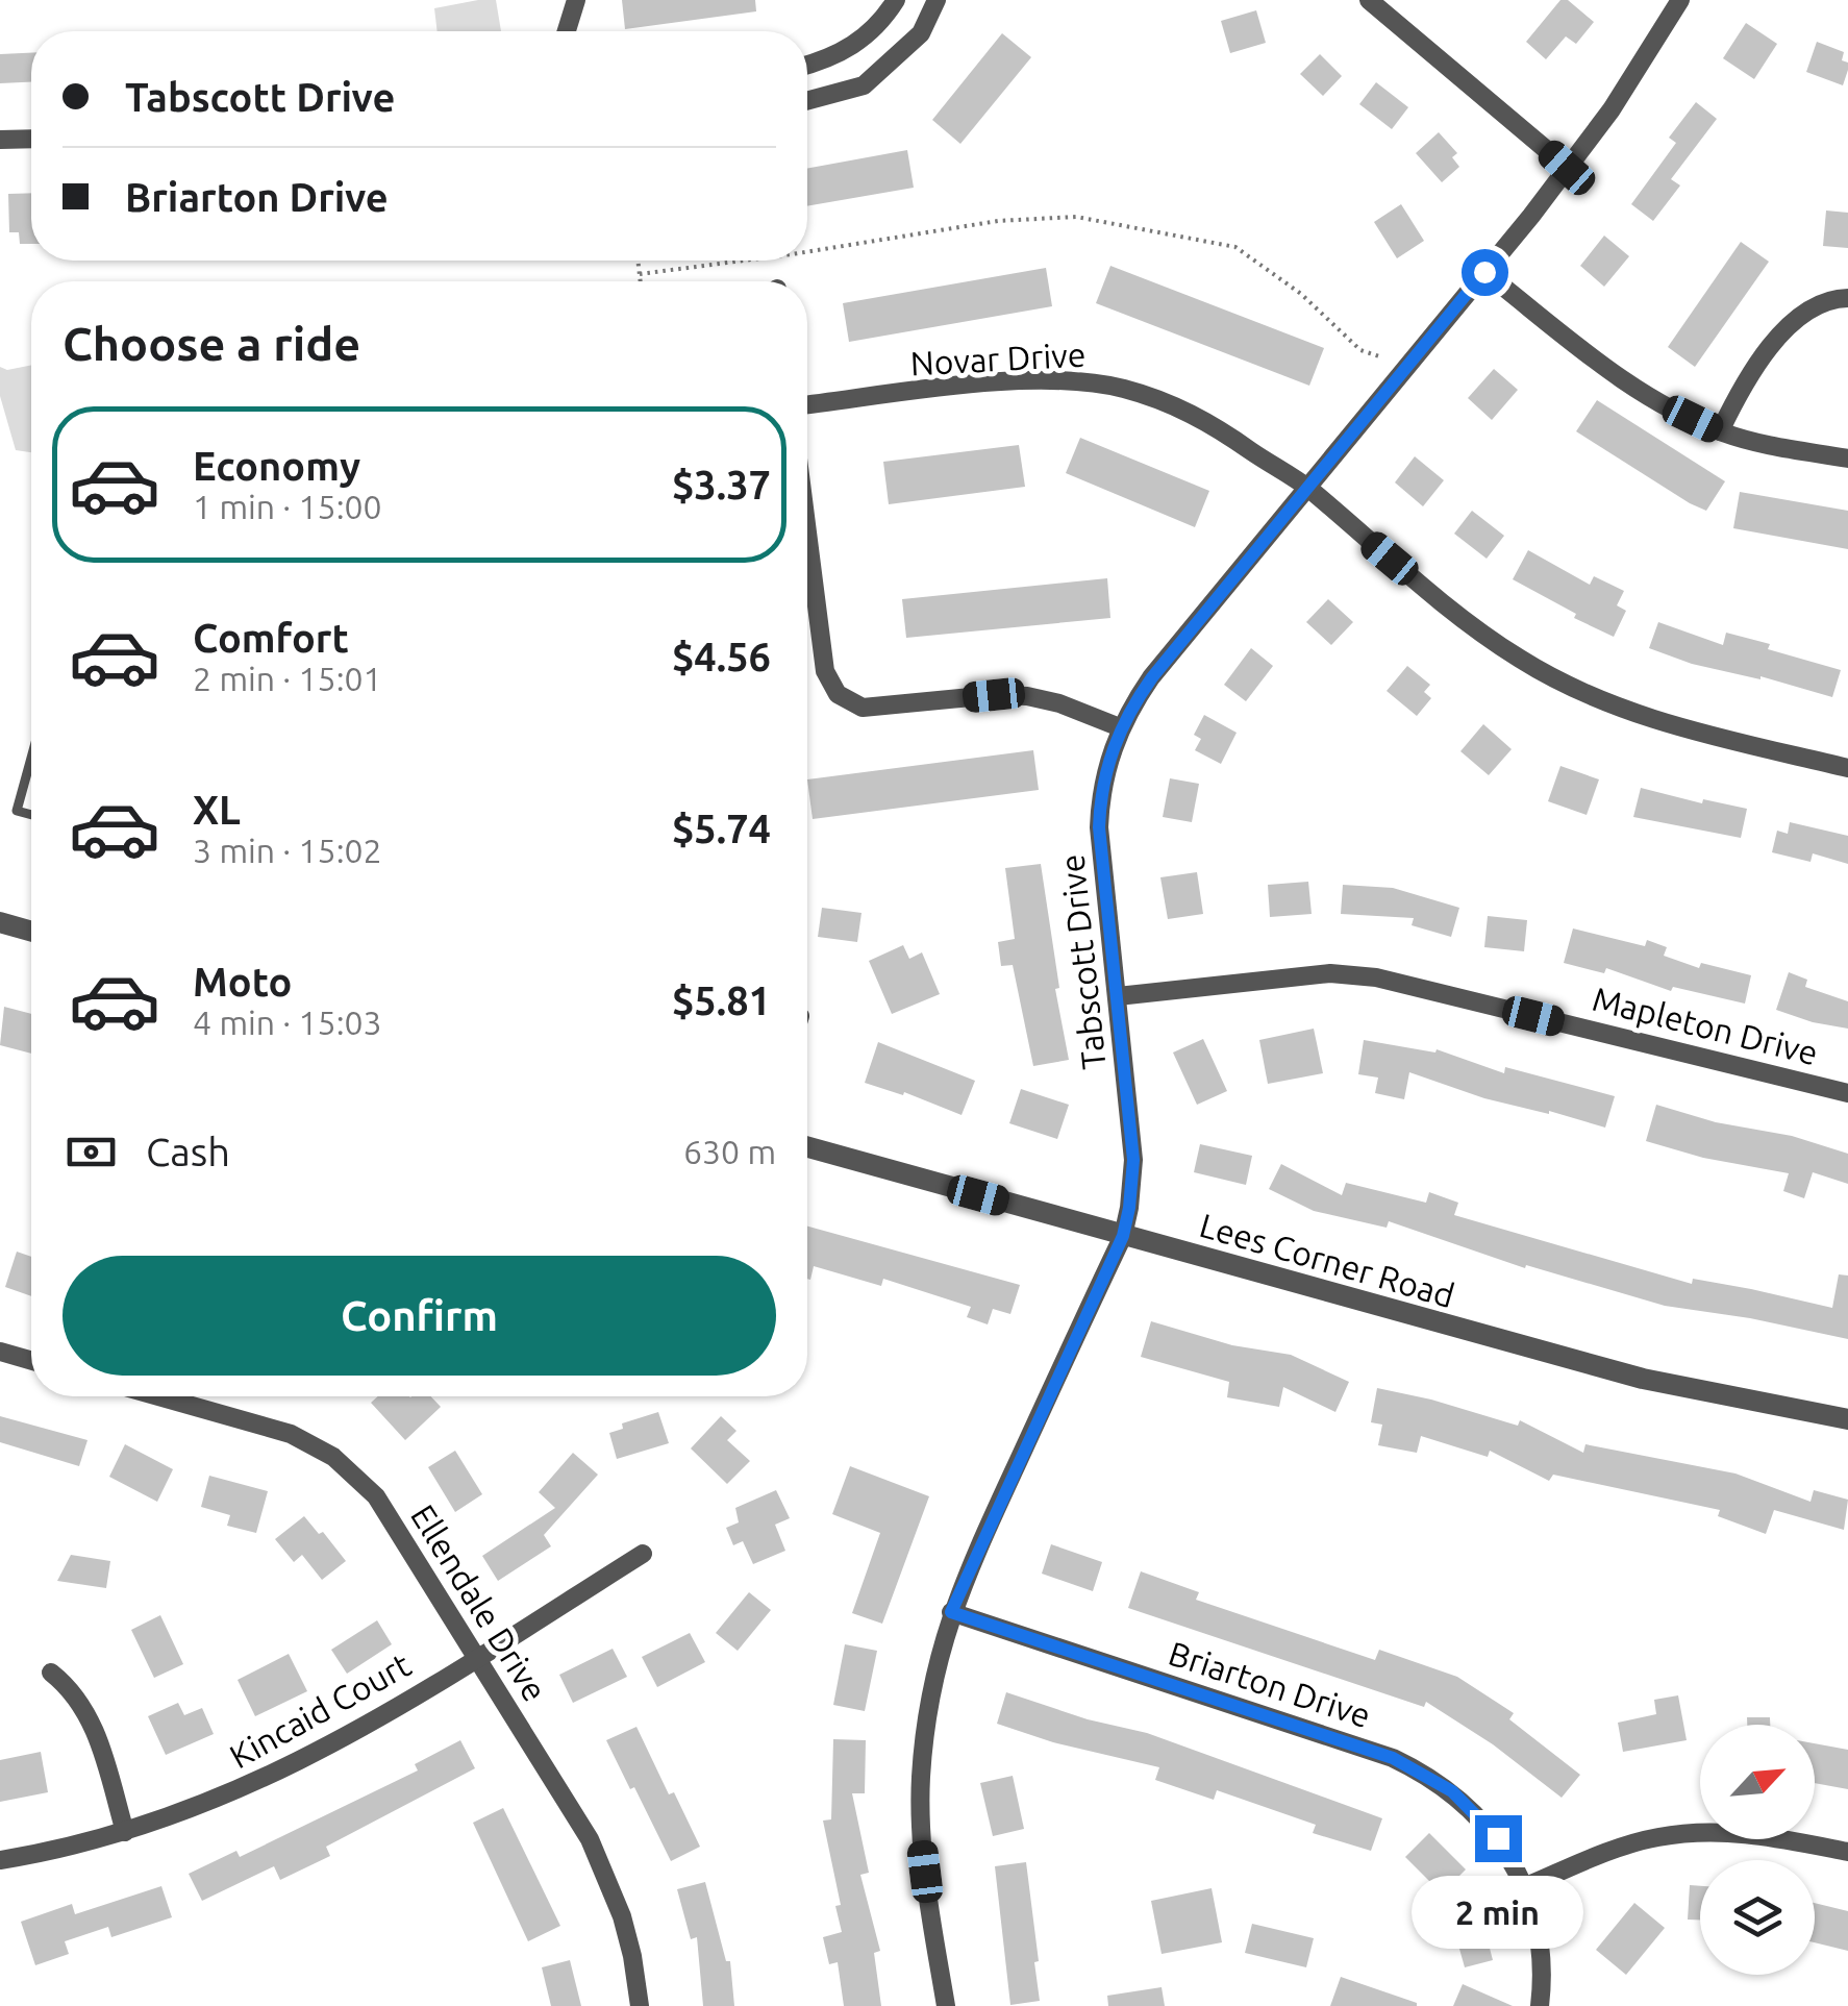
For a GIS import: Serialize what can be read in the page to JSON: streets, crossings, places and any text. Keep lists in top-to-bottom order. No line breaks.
{"streets":{"street":["Novar Drive","Tabscott Drive","Mapleton Drive","Lees Corner Road","Ellendale Drive","Briarton Drive","Kincaid Court"]},"crossings":[["Novar Drive","Tabscott Drive"],["Tabscott Drive","Mapleton Drive"],["Tabscott Drive","Lees Corner Road"],["Tabscott Drive","Briarton Drive"],["Ellendale Drive","Kincaid Court"]],"north":"top right","page":{"banner":["Tabscott Drive","Briarton Drive"],"heading":"Choose a ride","list":[{"name":"Economy","note":"1 min · 15:00","value":"$3.37"},{"name":"Comfort","note":"2 min · 15:01","value":"$4.56"},{"name":"XL","note":"3 min · 15:02","value":"$5.74"},{"name":"Moto","note":"4 min · 15:03","value":"$5.81"}],"pay":["Cash","630 m"],"buttons":"Confirm","bubble":"2 min"}}
